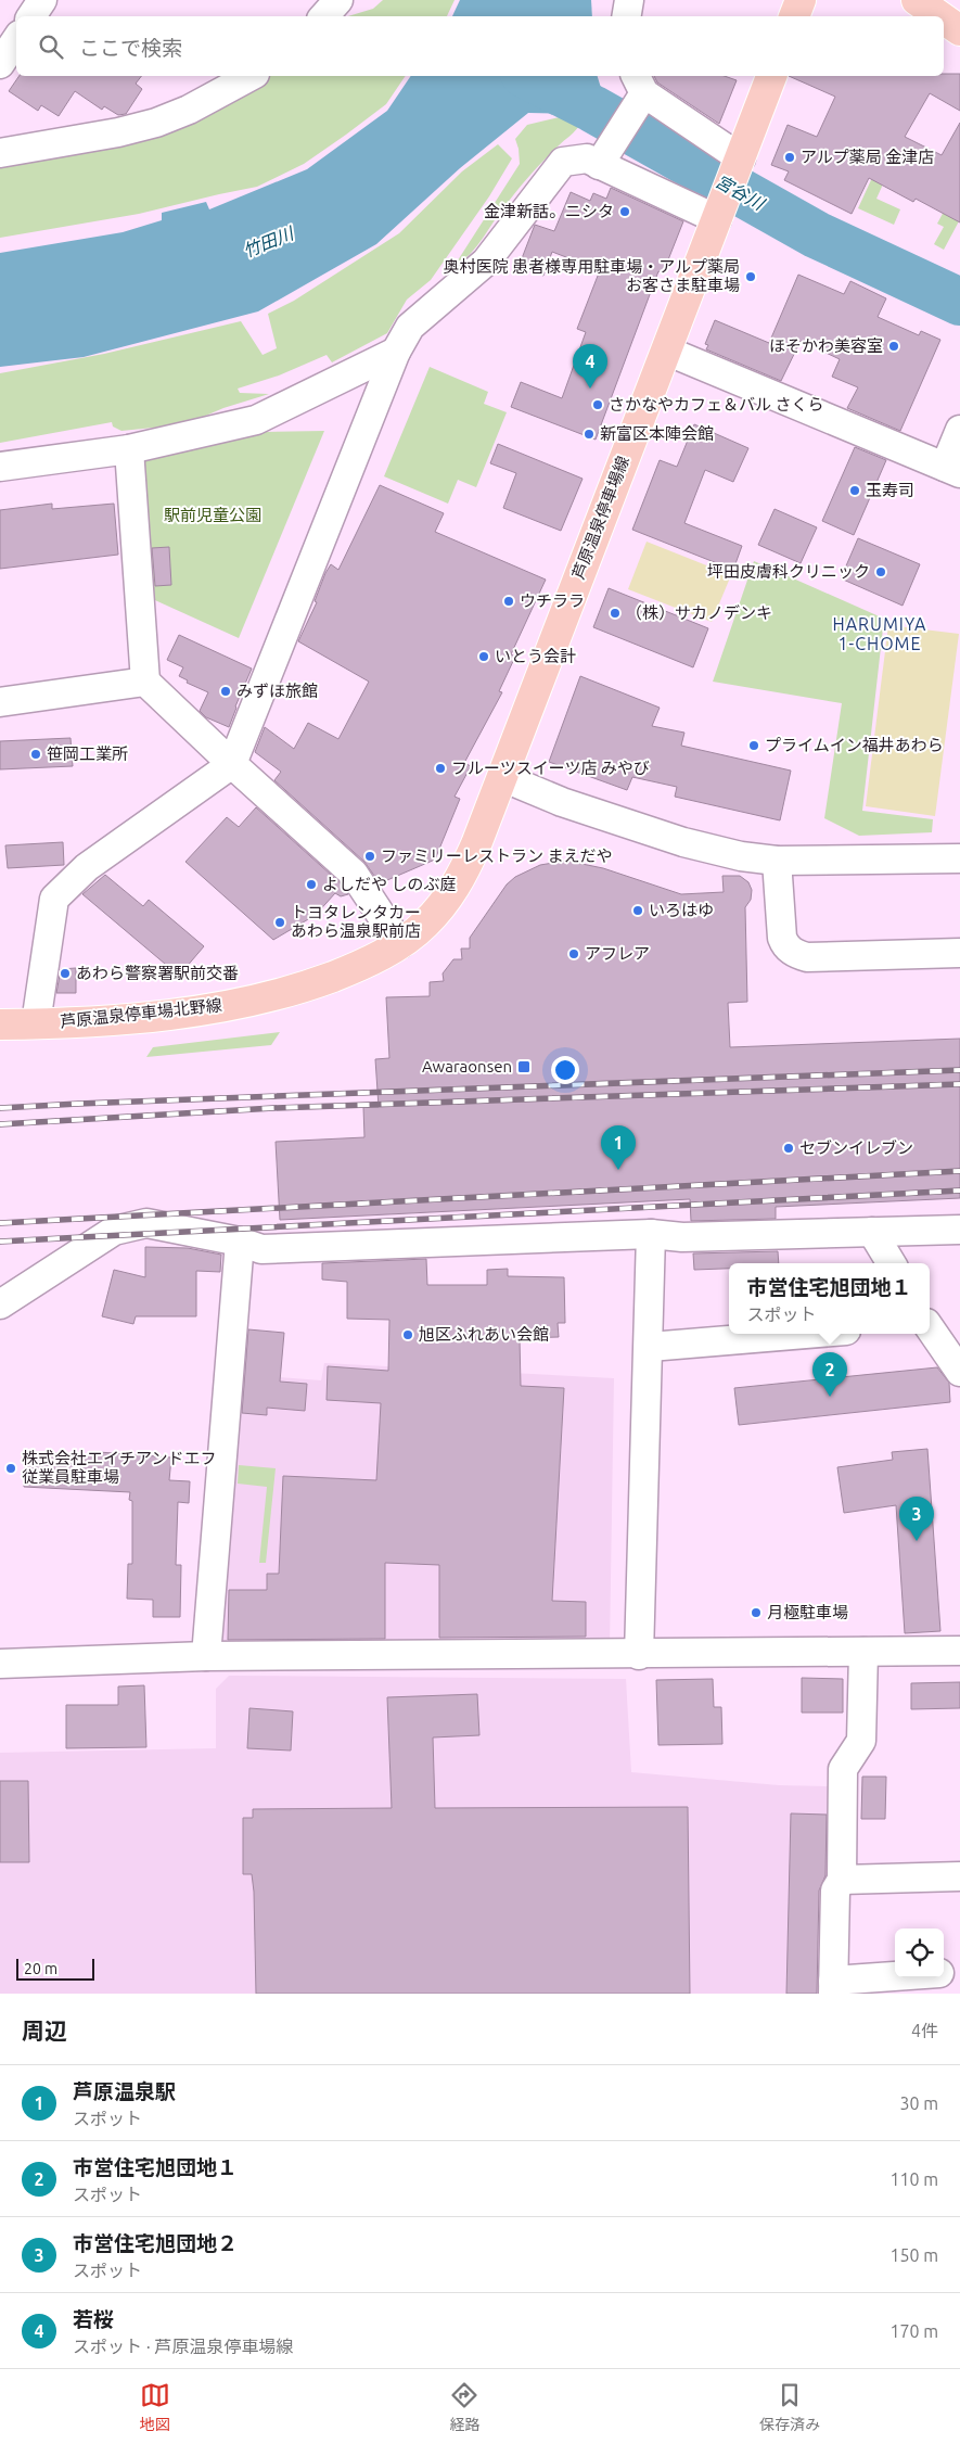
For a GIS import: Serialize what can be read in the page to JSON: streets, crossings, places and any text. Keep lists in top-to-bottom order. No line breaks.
{"streets":{"main road":["芦原温泉停車場線","芦原温泉停車場北野線"]},"crossings":[["芦原温泉停車場線","芦原温泉停車場北野線"]],"districts":["HARUMIYA 1-CHOME"],"water":["宮谷川","竹田川"],"parks":["駅前児童公園"],"places":{"other":["アルプ薬局 金津店","金津新話。ニシタ","奥村医院 患者様専用駐車場・アルプ薬局 お客さま駐車場","ほそかわ美容室","さかなやカフェ＆バル さくら","新富区本陣会館","玉寿司","坪田皮膚科クリニック","ウチララ","（株）サカノデンキ","いとう会計","みずほ旅館","プライムイン福井あわら","笹岡工業所","フルーツスイーツ店 みやび","ファミリーレストラン まえだや","よしだや しのぶ庭","いろはゆ","トヨタレンタカー あわら温泉駅前店","アフレア","あわら警察署駅前交番","セブンイレブン","旭区ふれあい会館","株式会社エイチアンドエフ 従業員駐車場","月極駐車場"],"transit":["Awaraonsen"]},"scale_bar":"20 m","page":{"search":"ここで検索","pins":["4","1","2","3"],"popup":["市営住宅旭団地１","スポット"],"scale":"20 m","heading":["周辺","4件"],"list":[{"mark":"1","name":"芦原温泉駅","note":"スポット","value":"30 m"},{"mark":"2","name":"市営住宅旭団地１","note":"スポット","value":"110 m"},{"mark":"3","name":"市営住宅旭団地２","note":"スポット","value":"150 m"},{"mark":"4","name":"若桜","note":"スポット · 芦原温泉停車場線","value":"170 m"}],"nav":["地図","経路","保存済み"]}}
